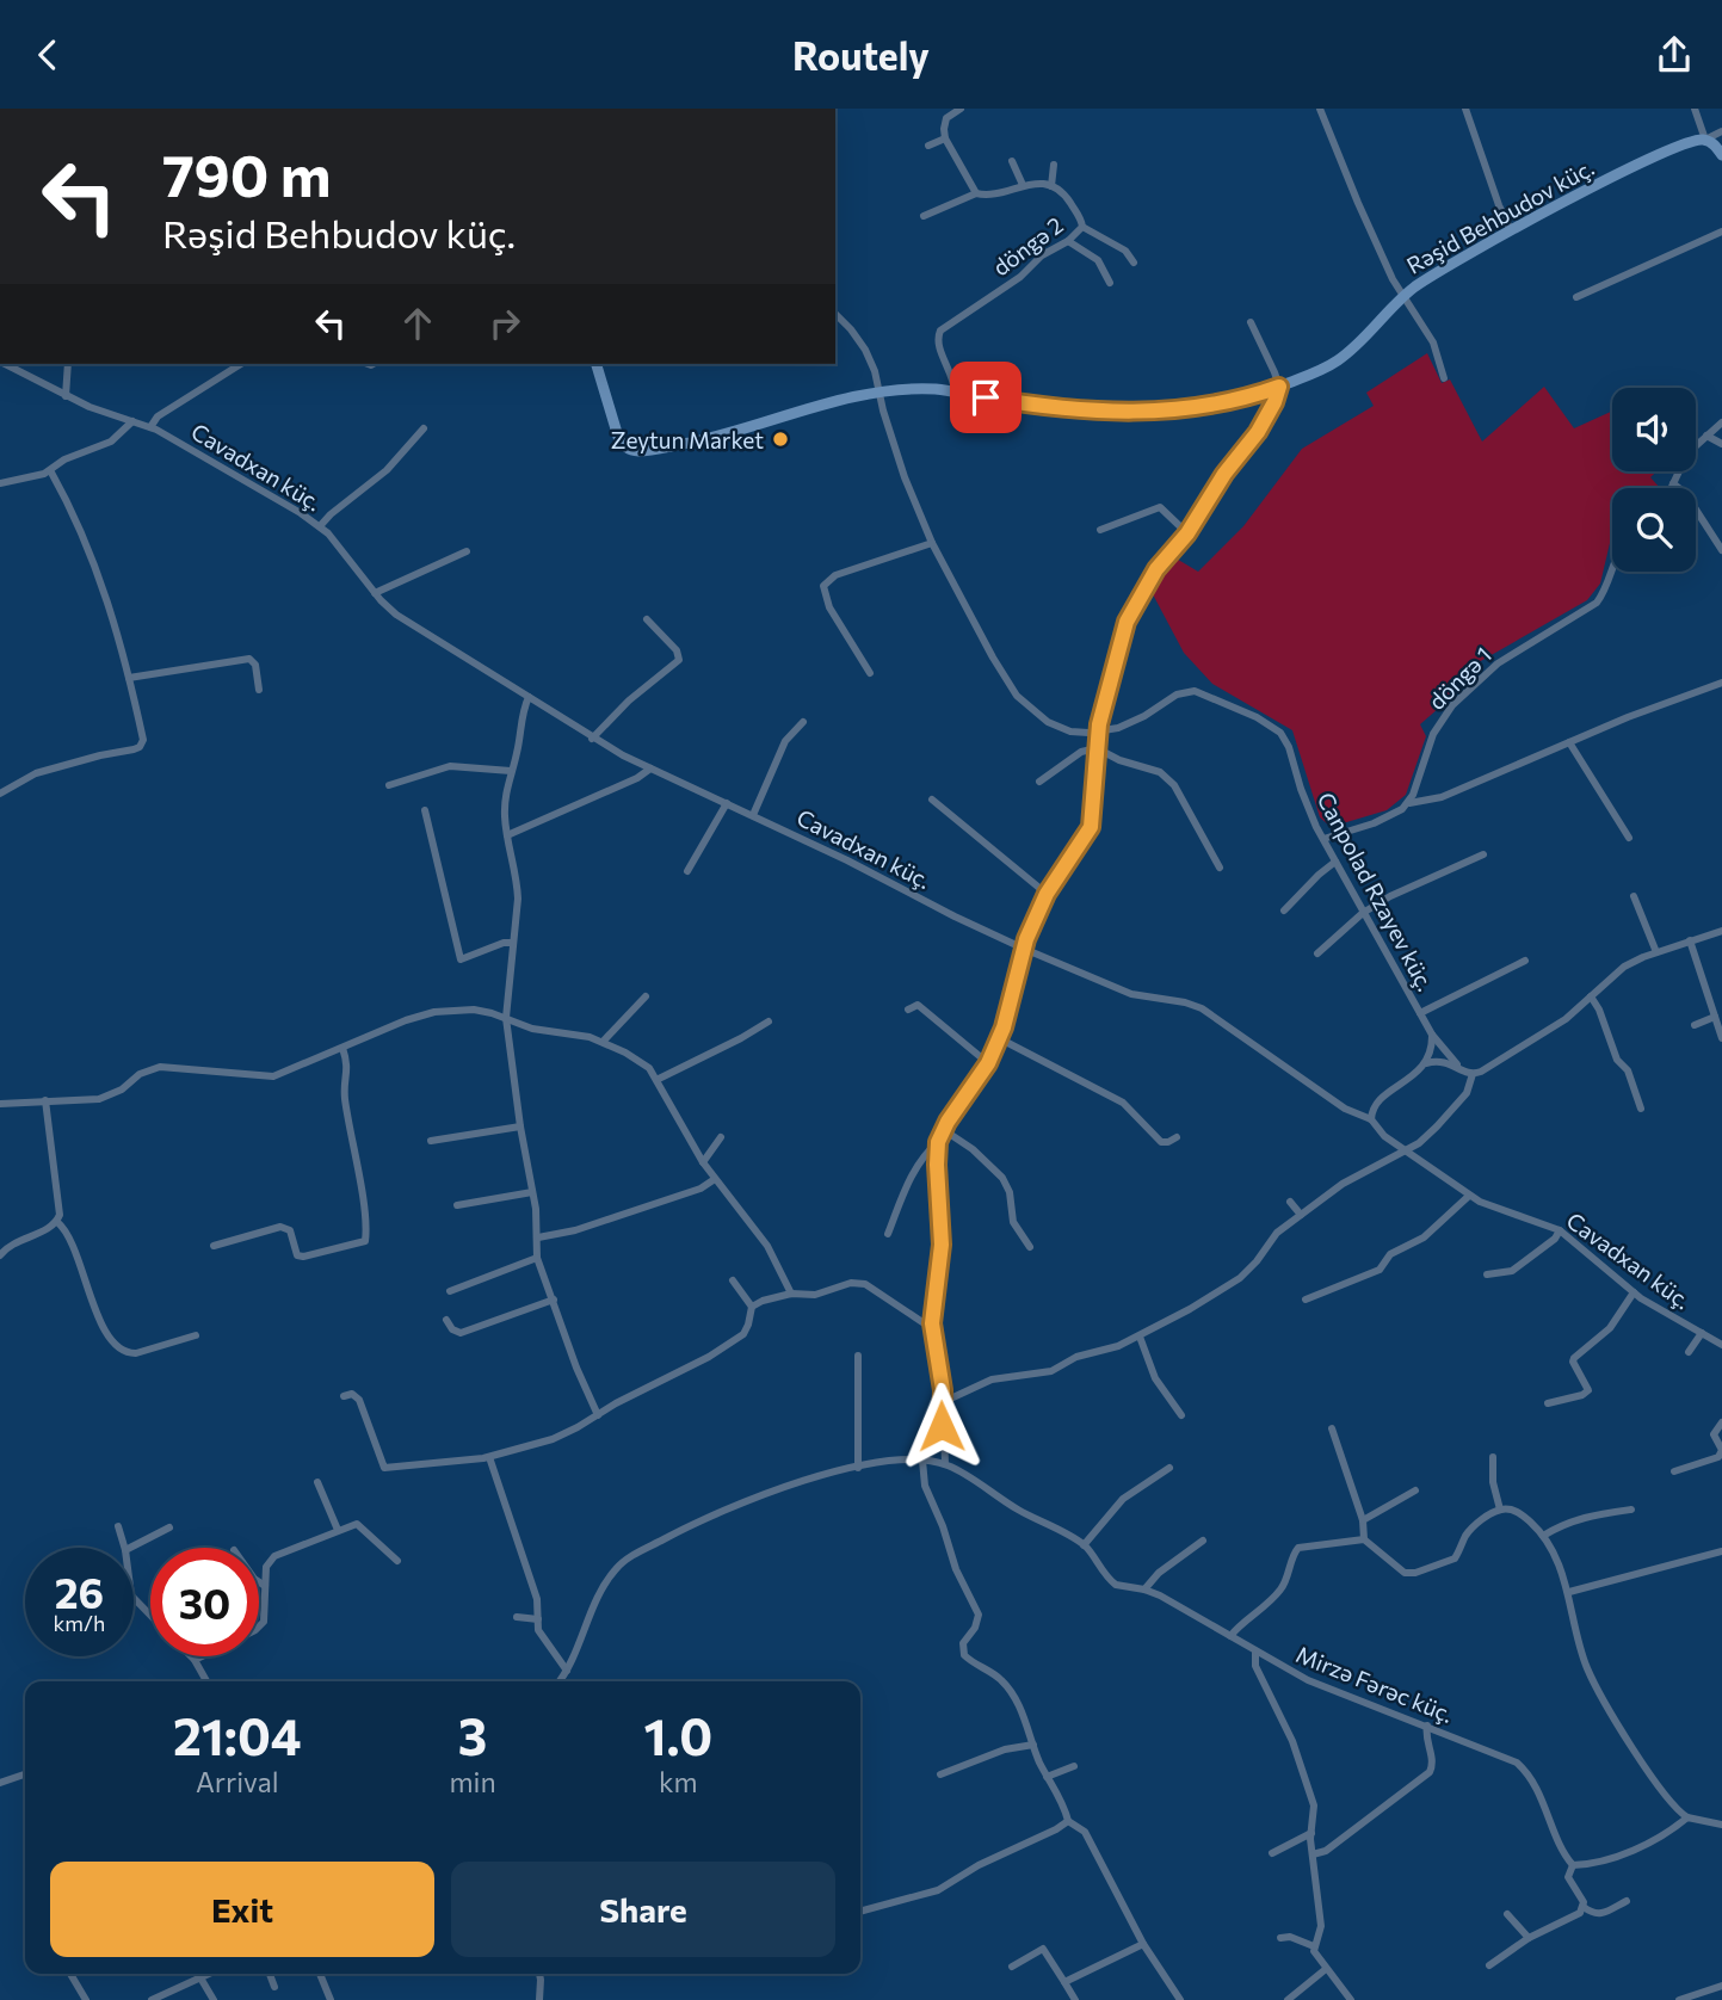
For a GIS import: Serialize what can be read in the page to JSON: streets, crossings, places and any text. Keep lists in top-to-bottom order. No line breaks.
{"streets":{"street":["Rəşid Behbudov küç.","döngə 2","Cavadxan küç.","döngə 1","Canpolad Rzayev küç.","Mirzə Fərəc küç."]},"crossings":[["Rəşid Behbudov küç.","döngə 2"],["Rəşid Behbudov küç.","Canpolad Rzayev küç."]],"places":["Zeytun Market"],"page":{"header":"Routely","turn":["790 m","Rəşid Behbudov küç."],"speed":"26 km/h","limit":"30","eta":["21:04","Arrival","3","min","1.0","km"],"buttons":["Exit","Share"]}}
